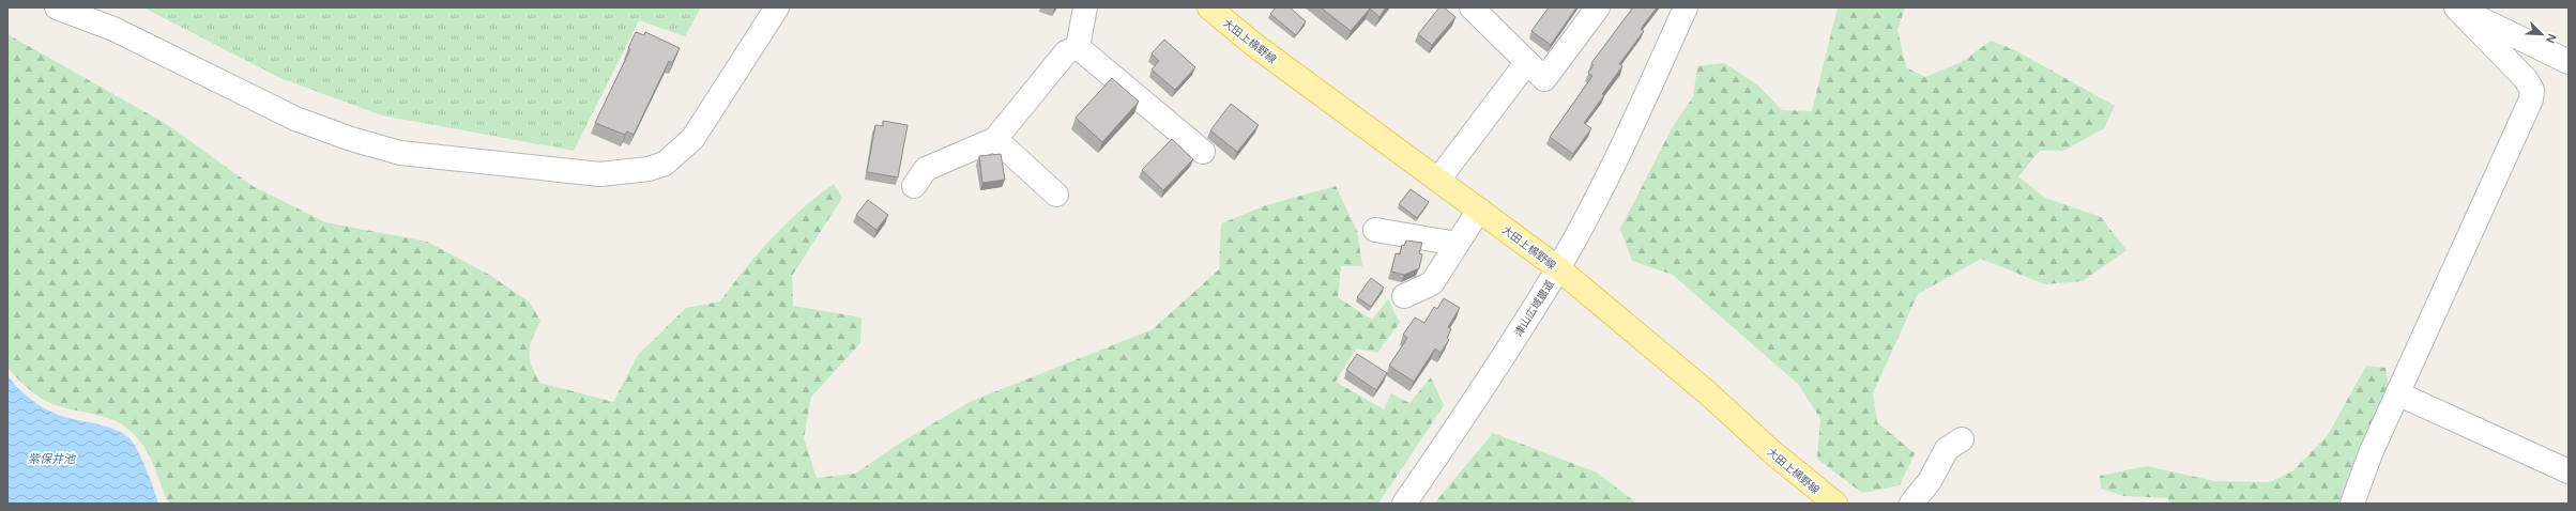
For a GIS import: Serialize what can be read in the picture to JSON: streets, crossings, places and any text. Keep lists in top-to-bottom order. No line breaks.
{"streets":{"main road":["大田上横野線"],"street":["津山広域農道"]},"crossings":[["大田上横野線","津山広域農道"]],"water":["紫保井池"],"north":"bottom right"}
